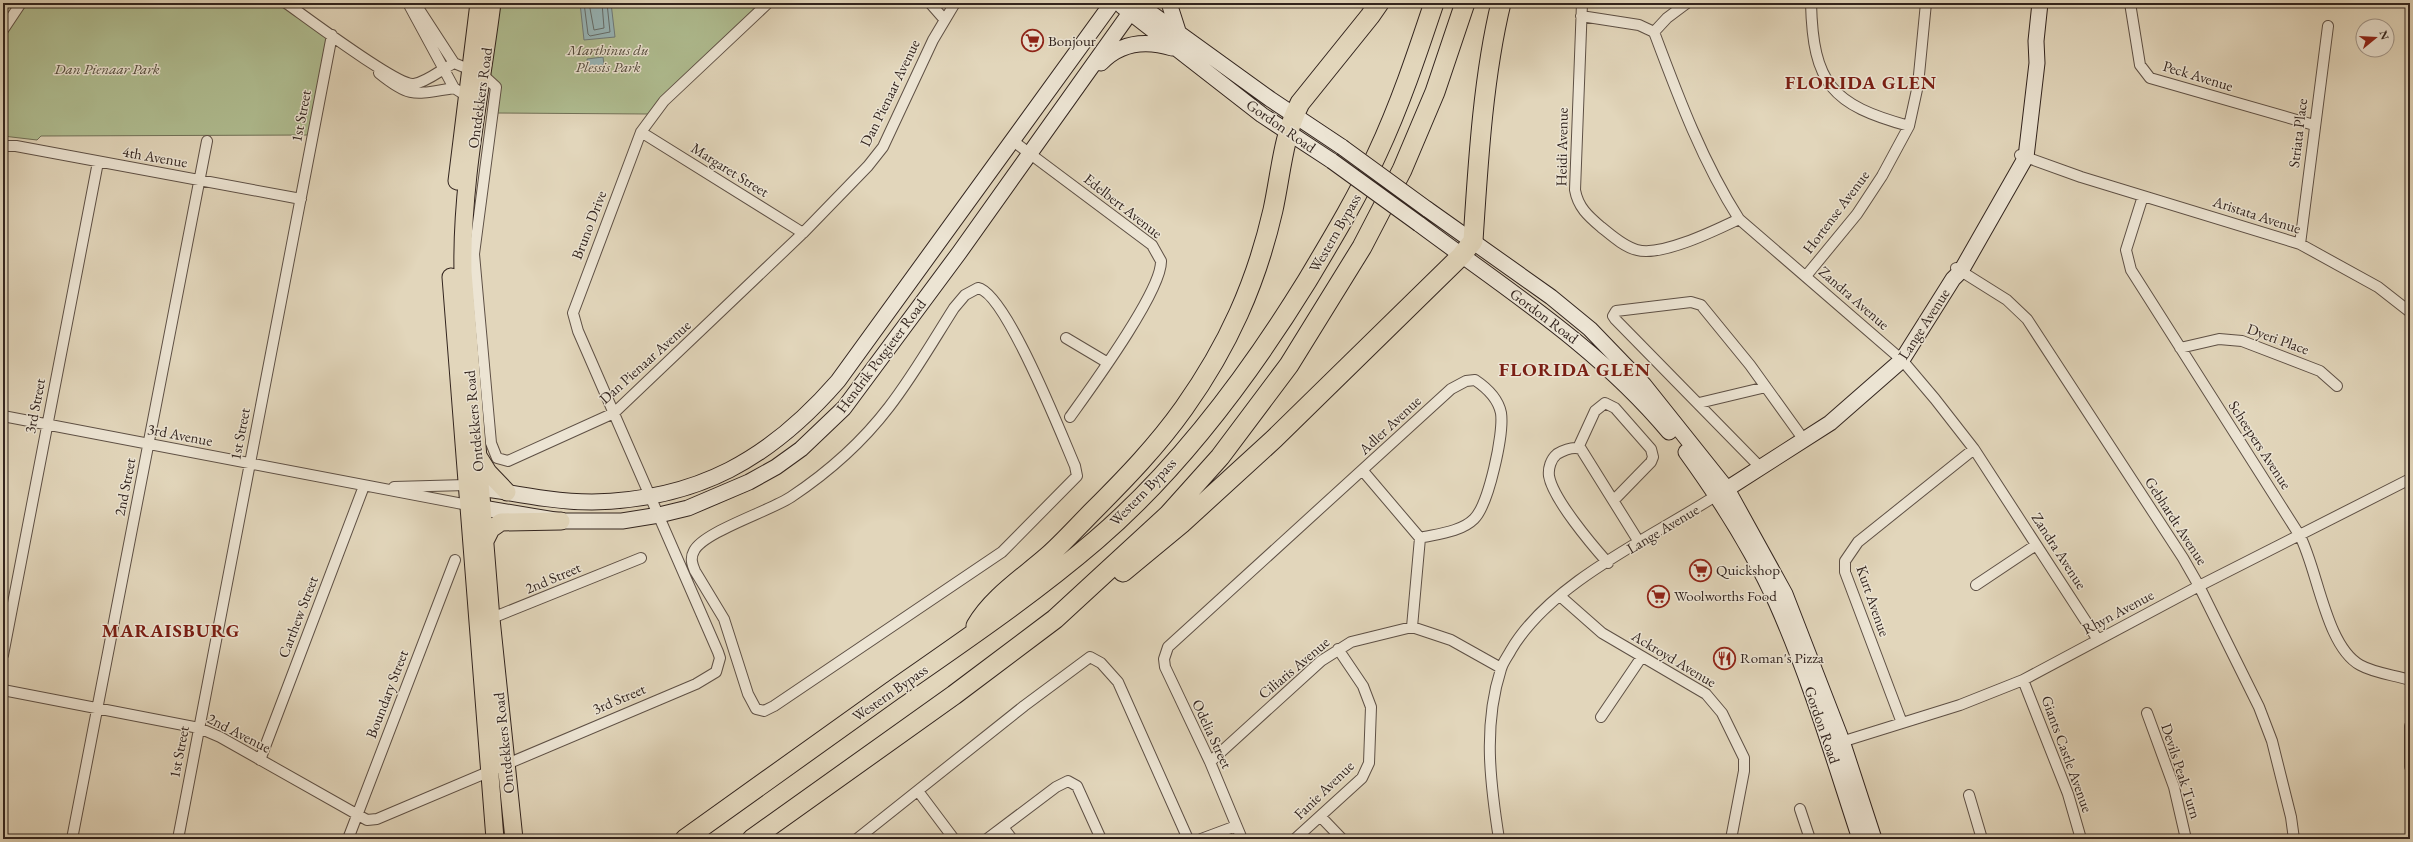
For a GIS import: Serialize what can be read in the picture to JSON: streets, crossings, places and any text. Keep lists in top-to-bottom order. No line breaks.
{"streets":{"highway":["Western Bypass"],"main road":["Ontdekkers Road"],"street":["Peck Avenue","Dan Pienaar Avenue","1st Street","Gordon Road","Striata Place","Heidi Avenue","4th Avenue","Margaret Street","Edelbert Avenue","Hortense Avenue","Aristata Avenue","Bruno Drive","Zandra Avenue","Lange Avenue","Dyeri Place","Hendrik Potgieter Road","3rd Street","Adler Avenue","3rd Avenue","Scheepers Avenue","2nd Street","Gebhardt Avenue","Kurt Avenue","Rhyn Avenue","Carthew Street","Ackroyd Avenue","Ciliaris Avenue","Boundary Street","2nd Avenue","Odelia Street","Giants Castle Avenue","Devils Peak Turn","Fanie Avenue"]},"crossings":[["Peck Avenue","Striata Place"],["Dan Pienaar Avenue","Ontdekkers Road"],["Dan Pienaar Avenue","Margaret Street"],["Dan Pienaar Avenue","Bruno Drive"],["Ontdekkers Road","Hendrik Potgieter Road"],["Ontdekkers Road","3rd Street"],["Ontdekkers Road","3rd Avenue"],["Ontdekkers Road","2nd Street"],["1st Street","4th Avenue"],["1st Street","3rd Avenue"],["1st Street","2nd Avenue"],["Gordon Road","Lange Avenue"],["Gordon Road","Hendrik Potgieter Road"],["Gordon Road","Rhyn Avenue"],["Striata Place","Aristata Avenue"],["Heidi Avenue","Zandra Avenue"],["4th Avenue","3rd Street"],["4th Avenue","2nd Street"],["Margaret Street","Bruno Drive"],["Edelbert Avenue","Hendrik Potgieter Road"],["Hortense Avenue","Zandra Avenue"],["Aristata Avenue","Lange Avenue"],["Aristata Avenue","Scheepers Avenue"],["Bruno Drive","Hendrik Potgieter Road"],["Bruno Drive","3rd Street"],["Zandra Avenue","Lange Avenue"],["Zandra Avenue","Kurt Avenue"],["Zandra Avenue","Rhyn Avenue"],["Lange Avenue","Gebhardt Avenue"],["Lange Avenue","Ackroyd Avenue"],["Dyeri Place","Scheepers Avenue"],["Hendrik Potgieter Road","3rd Street"],["Hendrik Potgieter Road","3rd Avenue"],["3rd Street","3rd Avenue"],["3rd Street","Boundary Street"],["3rd Street","2nd Avenue"],["Adler Avenue","Odelia Street"],["3rd Avenue","2nd Street"],["3rd Avenue","Carthew Street"],["Scheepers Avenue","Rhyn Avenue"],["2nd Street","2nd Avenue"],["Gebhardt Avenue","Rhyn Avenue"],["Kurt Avenue","Rhyn Avenue"],["Rhyn Avenue","Giants Castle Avenue"],["Carthew Street","2nd Avenue"],["Ciliaris Avenue","Odelia Street"],["Ciliaris Avenue","Fanie Avenue"],["Boundary Street","2nd Avenue"]],"districts":["FLORIDA GLEN","FLORIDA GLEN","MARAISBURG"],"parks":["Marthinus du Plessis Park","Dan Pienaar Park"],"places":{"supermarket":["Bonjour","Quickshop","Woolworths Food"],"restaurant":["Roman's Pizza"]},"north":"right"}
